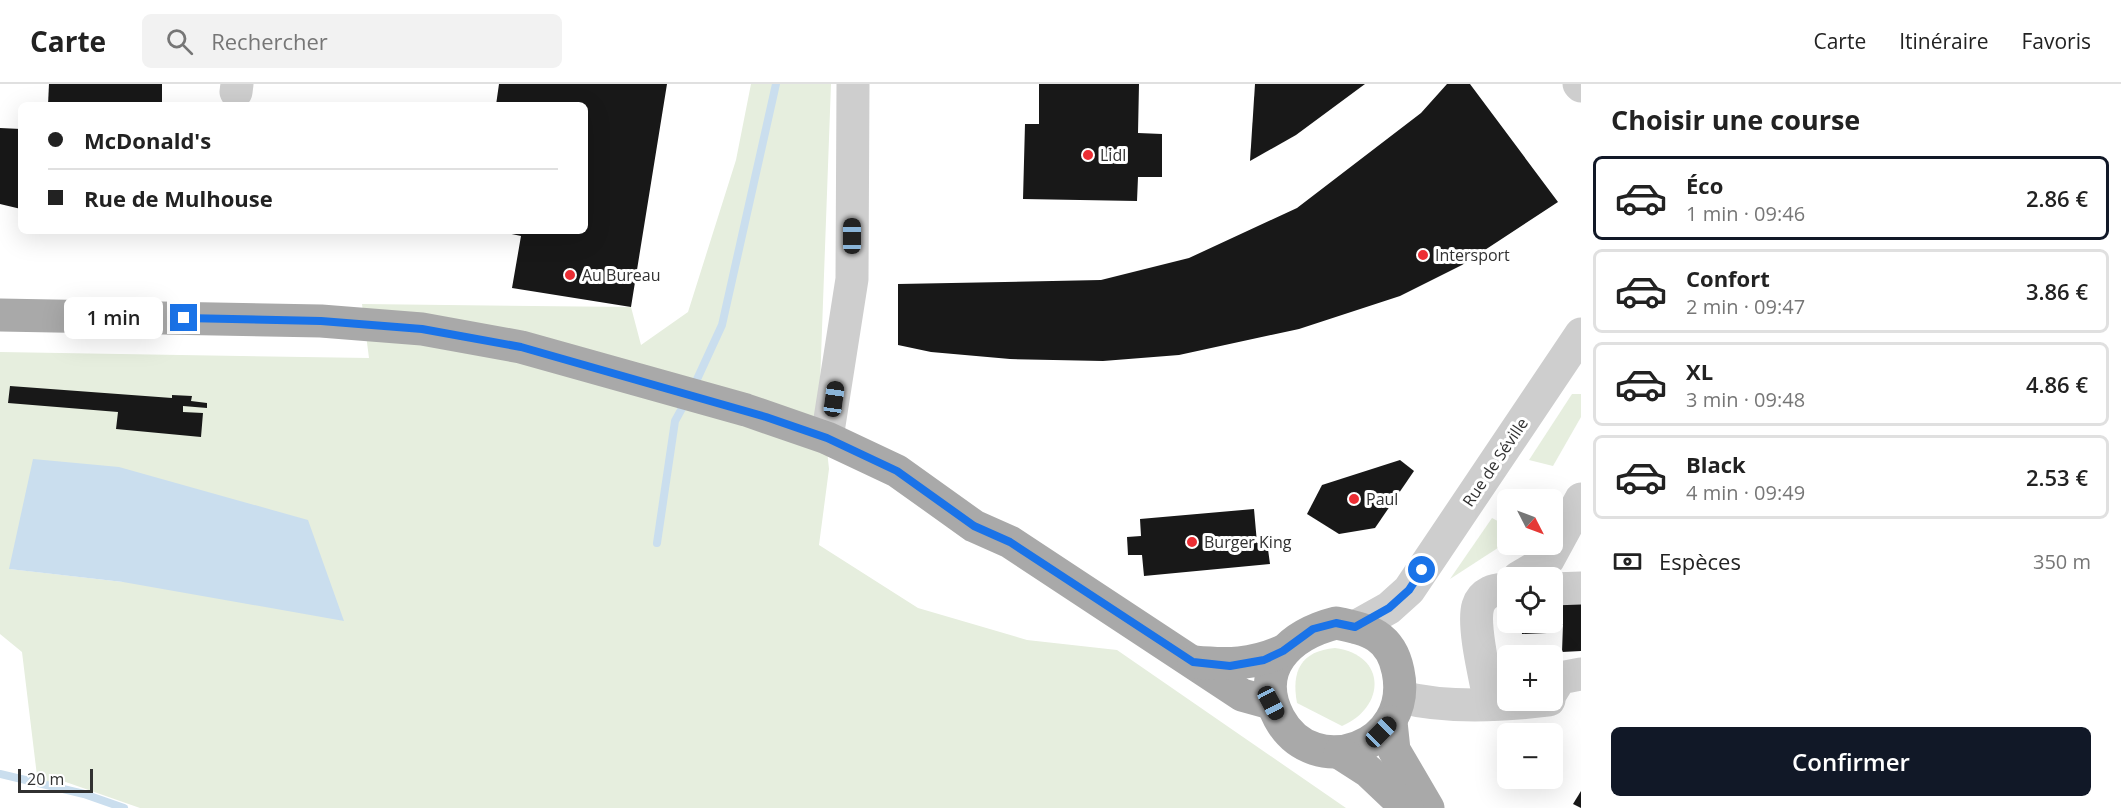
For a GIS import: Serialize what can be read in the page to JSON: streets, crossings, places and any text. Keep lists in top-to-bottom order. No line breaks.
{"streets":{"street":["Rue de Séville"]},"places":["Lidl","Intersport","Au Bureau","Paul","Burger King"],"scale_bar":"20 m","north":"bottom right","page":{"header":"Carte","search":"Rechercher","nav":["Carte","Itinéraire","Favoris"],"heading":"Choisir une course","banner":["McDonald's","Rue de Mulhouse"],"list":[{"name":"Éco","note":"1 min · 09:46","value":"2.86 €"},{"name":"Confort","note":"2 min · 09:47","value":"3.86 €"},{"name":"XL","note":"3 min · 09:48","value":"4.86 €"},{"name":"Black","note":"4 min · 09:49","value":"2.53 €"}],"bubble":"1 min","map_buttons":["+","−"],"pay":["Espèces","350 m"],"buttons":"Confirmer","scale":"20 m"}}
